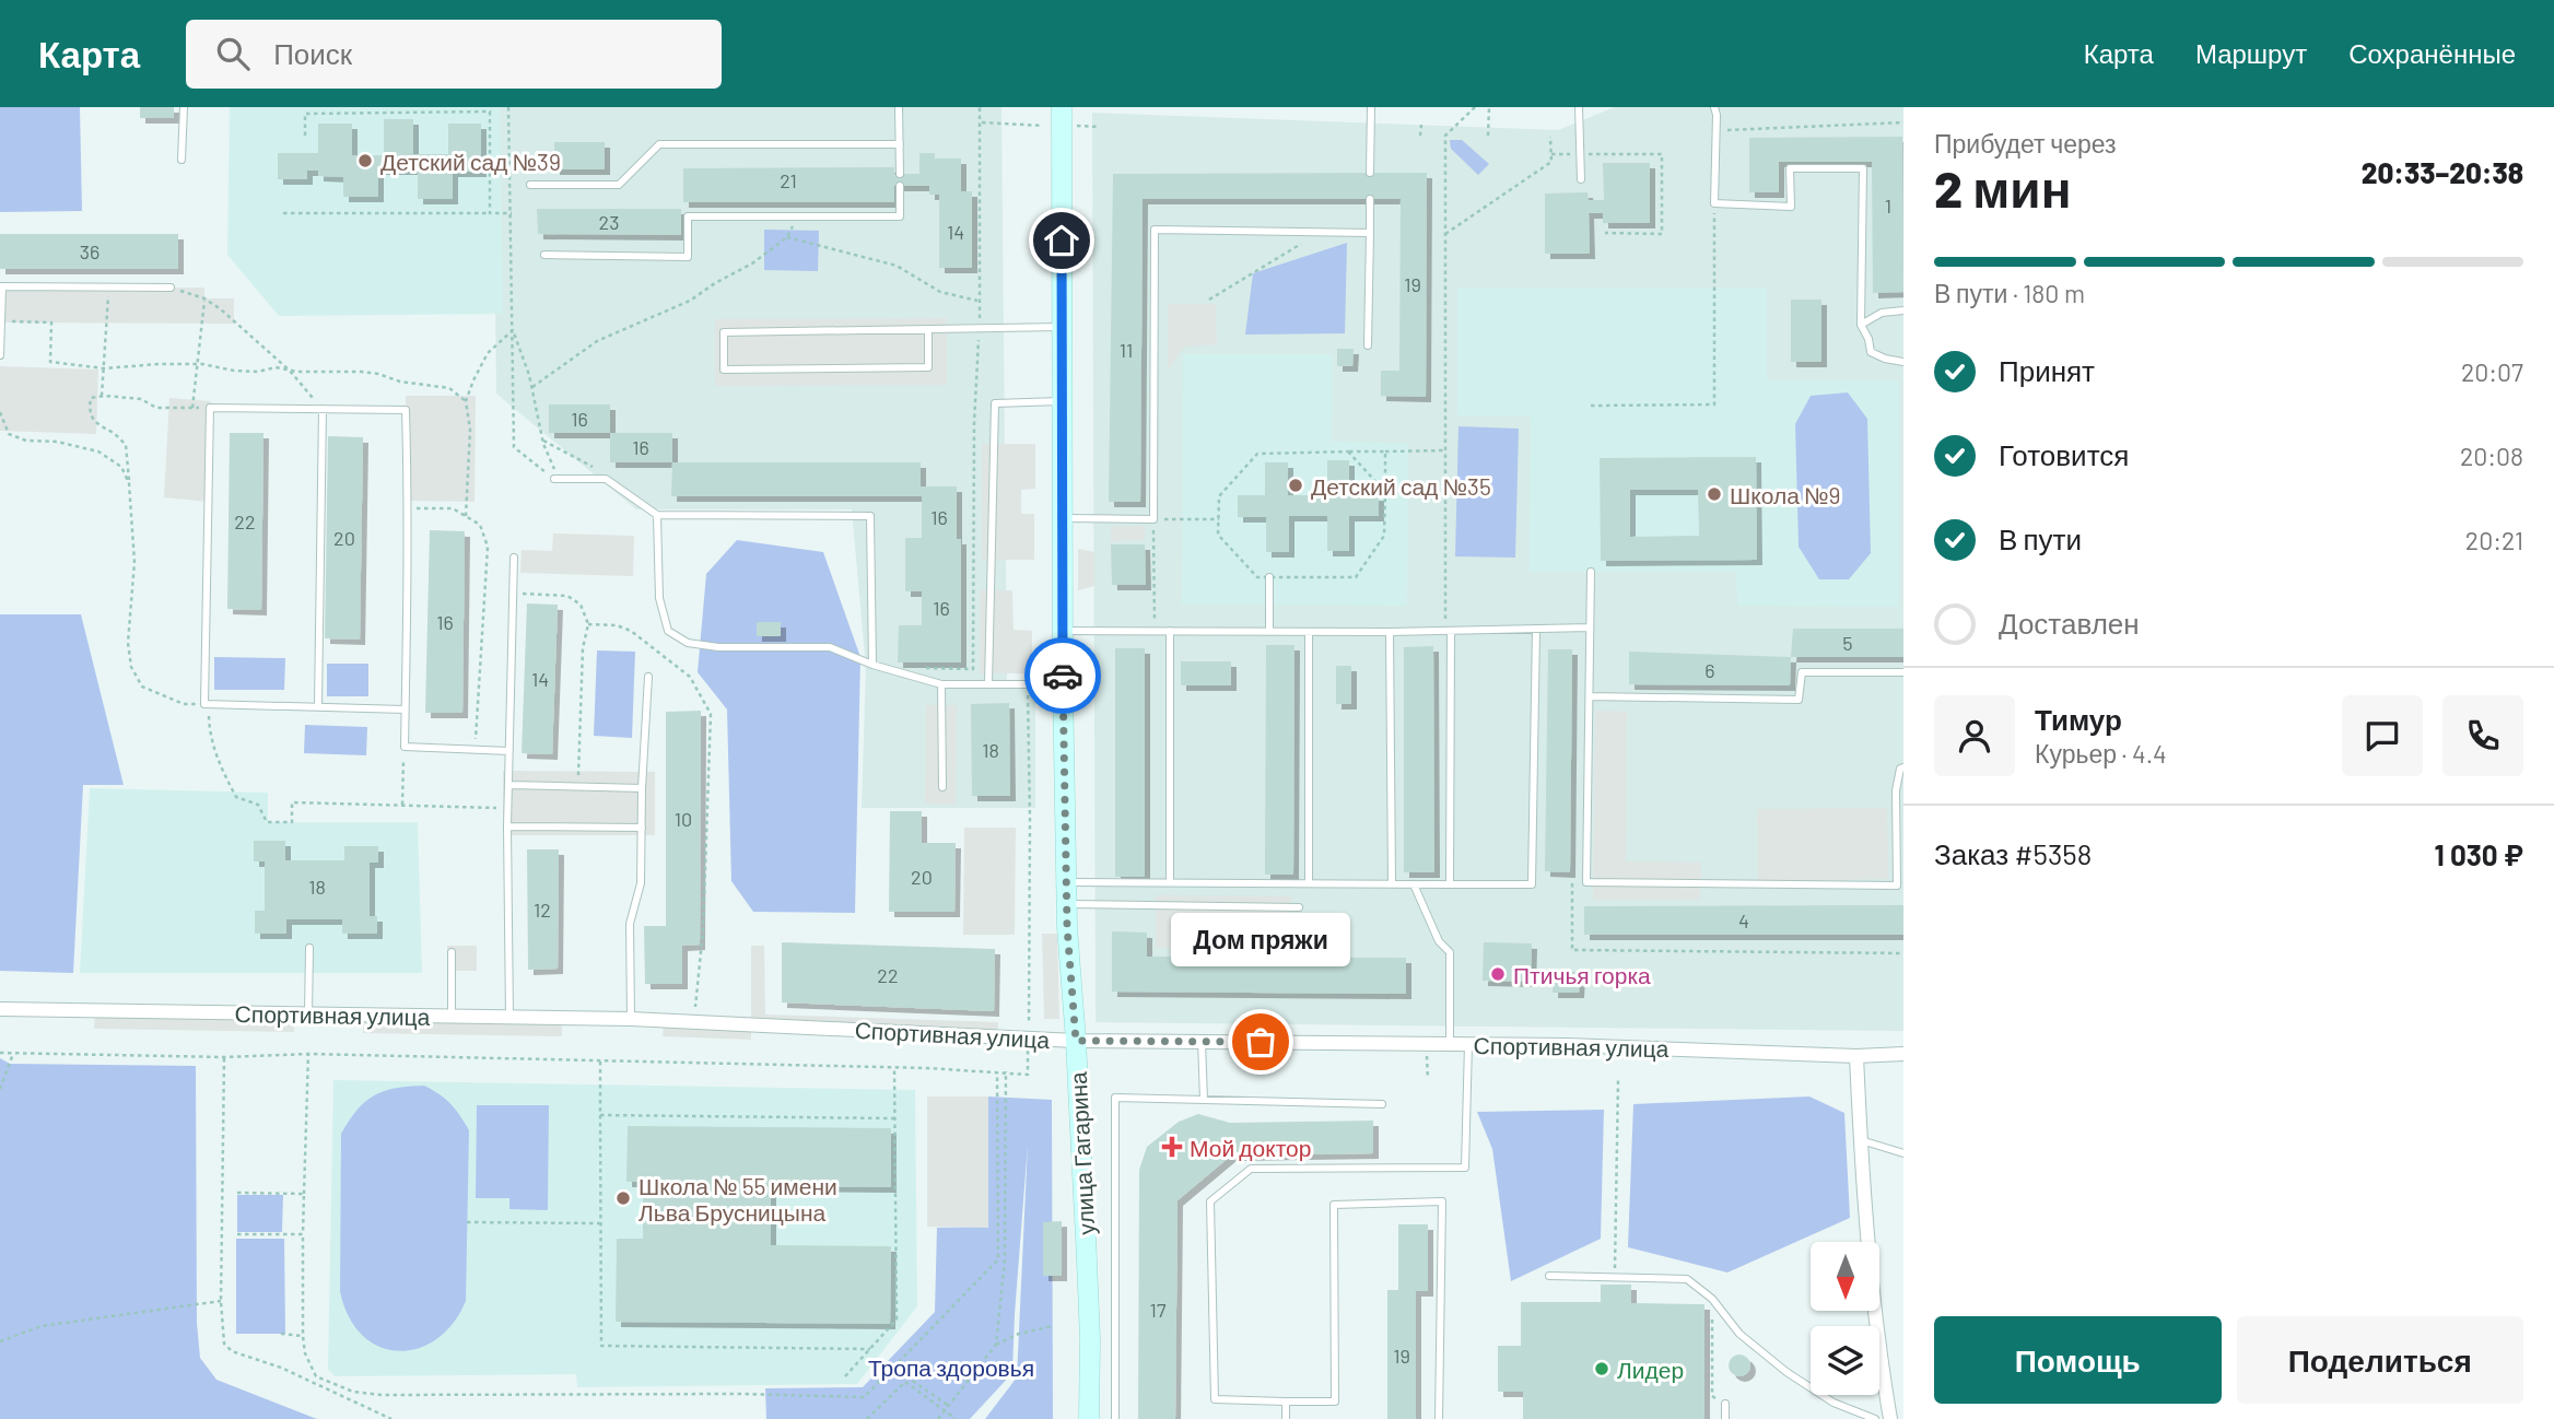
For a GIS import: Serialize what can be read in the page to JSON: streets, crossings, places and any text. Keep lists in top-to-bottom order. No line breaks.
{"streets":{"street":["Спортивная улица","улица Гагарина"]},"crossings":[["Спортивная улица","улица Гагарина"]],"parks":["Тропа здоровья"],"places":{"other":["Детский сад №39","Детский сад №35","Школа №9","Птичья горка","Дом пряжи","Школа № 55 имени Льва Брусницына","Лидер"],"health":["Мой доктор"]},"house_numbers":["21","1","23","14","36","19","11","16","16","16","22","20","16","16","5","6","14","18","10","20","18","12","4","22","17","19"],"north":"bottom","page":{"header":"Карта","search":"Поиск","nav":["Карта","Маршрут","Сохранённые"],"heading":["2 мин","Прибудет через","20:33–20:38"],"panel":["Тимур","Курьер · 4.4","Заказ #5358","1 030 ₽"],"bar":"В пути · 180 m","list":[["Принят","20:07"],["Готовится","20:08"],["В пути","20:21"],"Доставлен"],"bubble":"Дом пряжи","buttons":["Помощь","Поделиться"]}}
